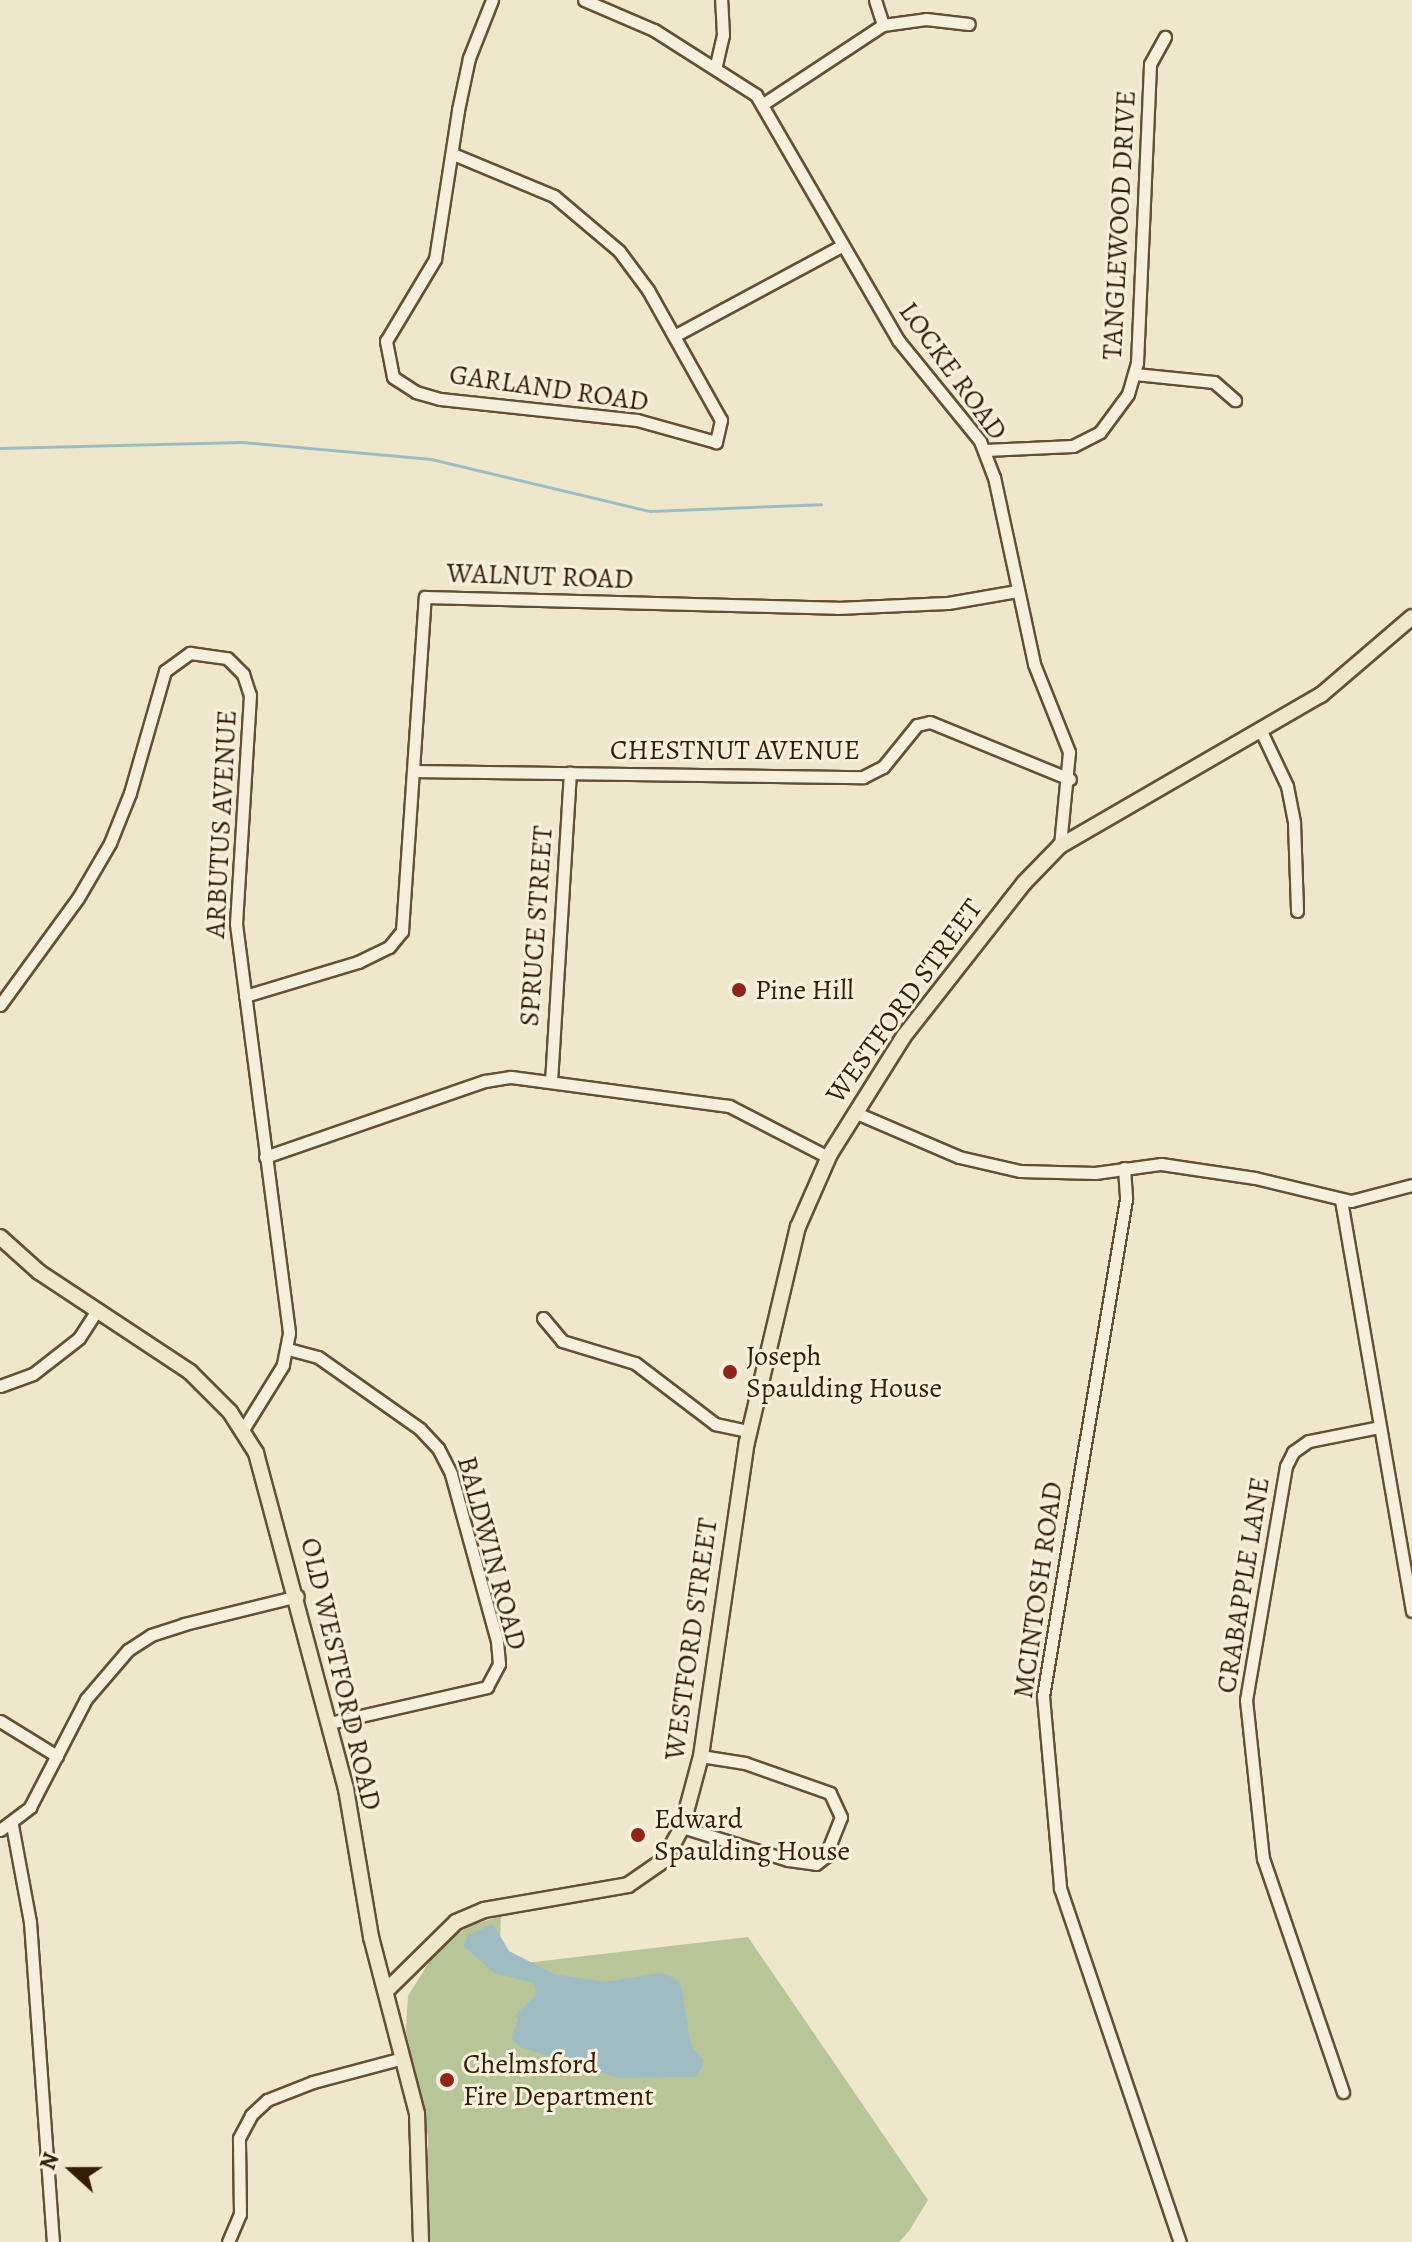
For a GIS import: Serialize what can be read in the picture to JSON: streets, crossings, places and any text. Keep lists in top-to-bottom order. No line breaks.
{"streets":{"main road":["WESTFORD STREET","OLD WESTFORD ROAD"],"street":["TANGLEWOOD DRIVE","LOCKE ROAD","GARLAND ROAD","WALNUT ROAD","CHESTNUT AVENUE","ARBUTUS AVENUE","SPRUCE STREET","BALDWIN ROAD","CRABAPPLE LANE","MCINTOSH ROAD"]},"crossings":[["TANGLEWOOD DRIVE","LOCKE ROAD"],["LOCKE ROAD","WALNUT ROAD"],["LOCKE ROAD","CHESTNUT AVENUE"],["LOCKE ROAD","WESTFORD STREET"],["WALNUT ROAD","CHESTNUT AVENUE"],["WALNUT ROAD","ARBUTUS AVENUE"],["CHESTNUT AVENUE","SPRUCE STREET"],["ARBUTUS AVENUE","BALDWIN ROAD"],["WESTFORD STREET","OLD WESTFORD ROAD"],["BALDWIN ROAD","OLD WESTFORD ROAD"]],"places":["Pine Hill","Joseph Spaulding House","Edward Spaulding House","Chelmsford Fire Department"],"north":"left"}
